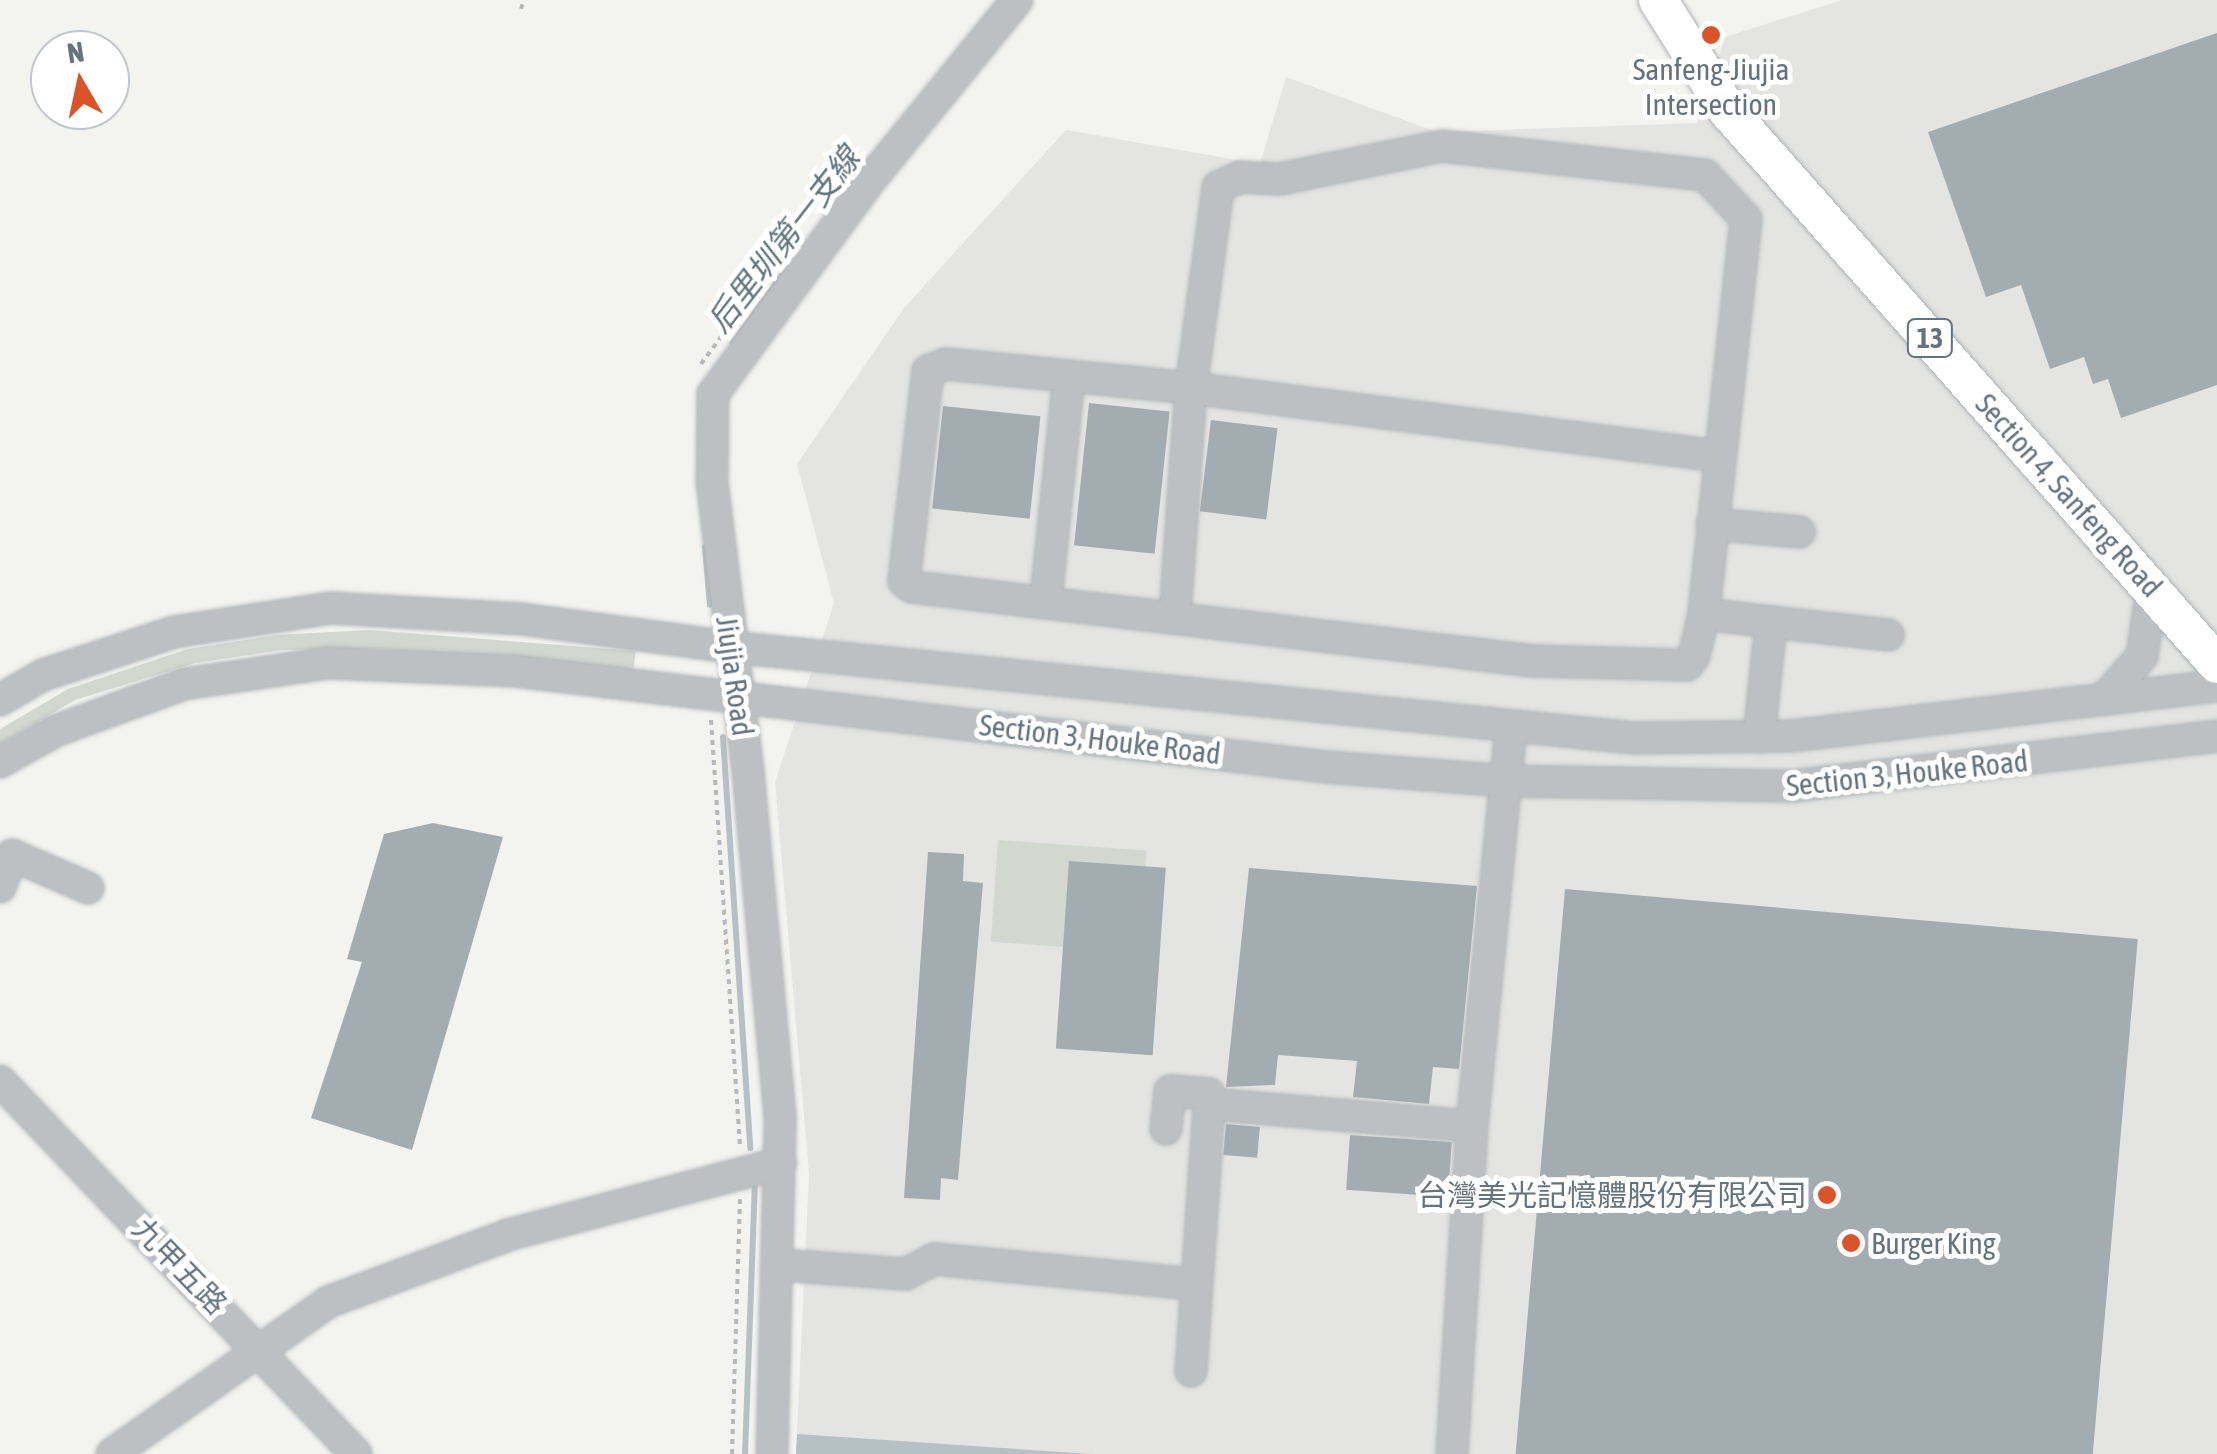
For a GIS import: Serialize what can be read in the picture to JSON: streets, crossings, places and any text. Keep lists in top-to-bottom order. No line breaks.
{"streets":{"main road":["13","Section 4, Sanfeng Road"],"street":["Jiujia Road","Section 3, Houke Road","九甲五路"]},"crossings":[["Jiujia Road","Section 3, Houke Road"]],"water":["后里圳第一支線"],"places":["Sanfeng-Jiujia Intersection","台灣美光記憶體股份有限公司","Burger King"],"north":"top"}
